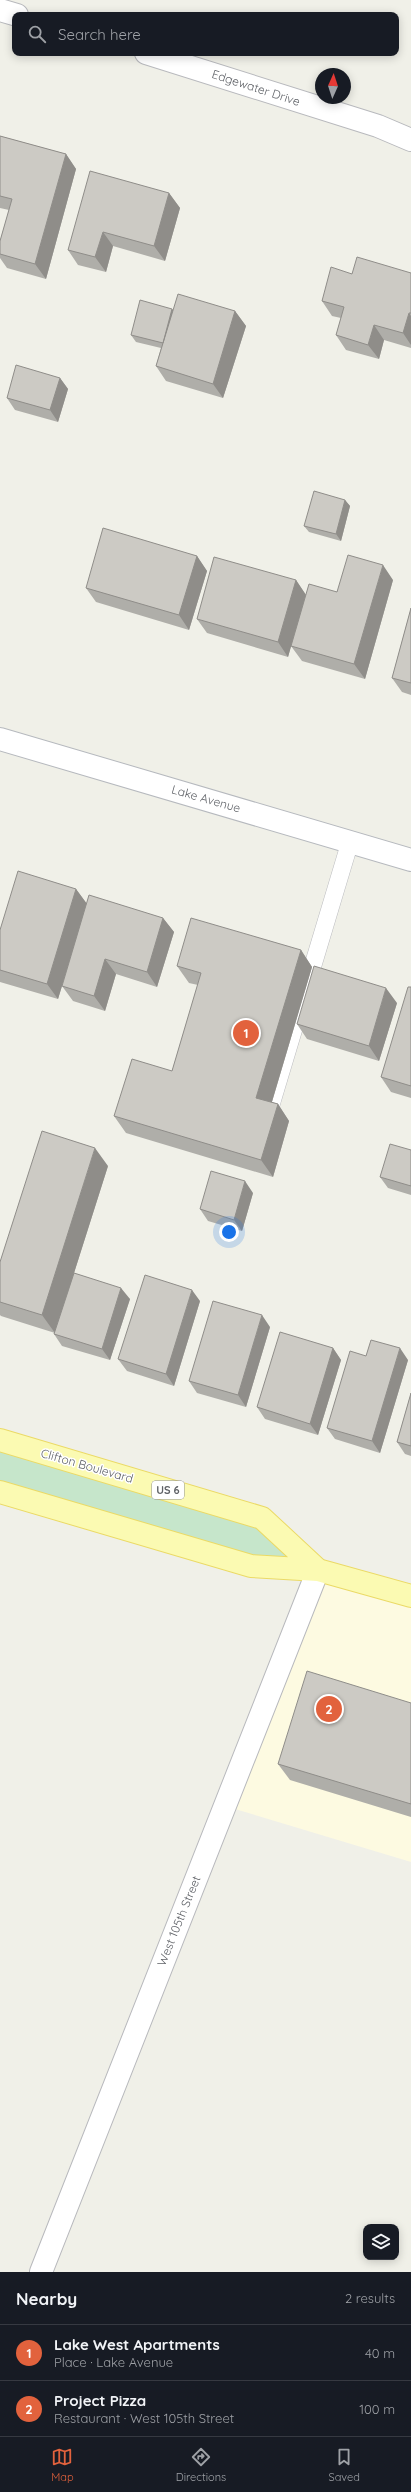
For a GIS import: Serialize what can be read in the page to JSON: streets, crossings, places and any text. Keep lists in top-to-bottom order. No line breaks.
{"streets":{"main road":["Clifton Boulevard","US 6"],"street":["Edgewater Drive","Lake Avenue","West 105th Street"]},"crossings":[["Clifton Boulevard","West 105th Street"]],"north":"top","page":{"search":"Search here","pins":["1","2"],"heading":["Nearby","2 results"],"list":[{"mark":"1","name":"Lake West Apartments","note":"Place · Lake Avenue","value":"40 m"},{"mark":"2","name":"Project Pizza","note":"Restaurant · West 105th Street","value":"100 m"}],"nav":["Map","Directions","Saved"]}}
